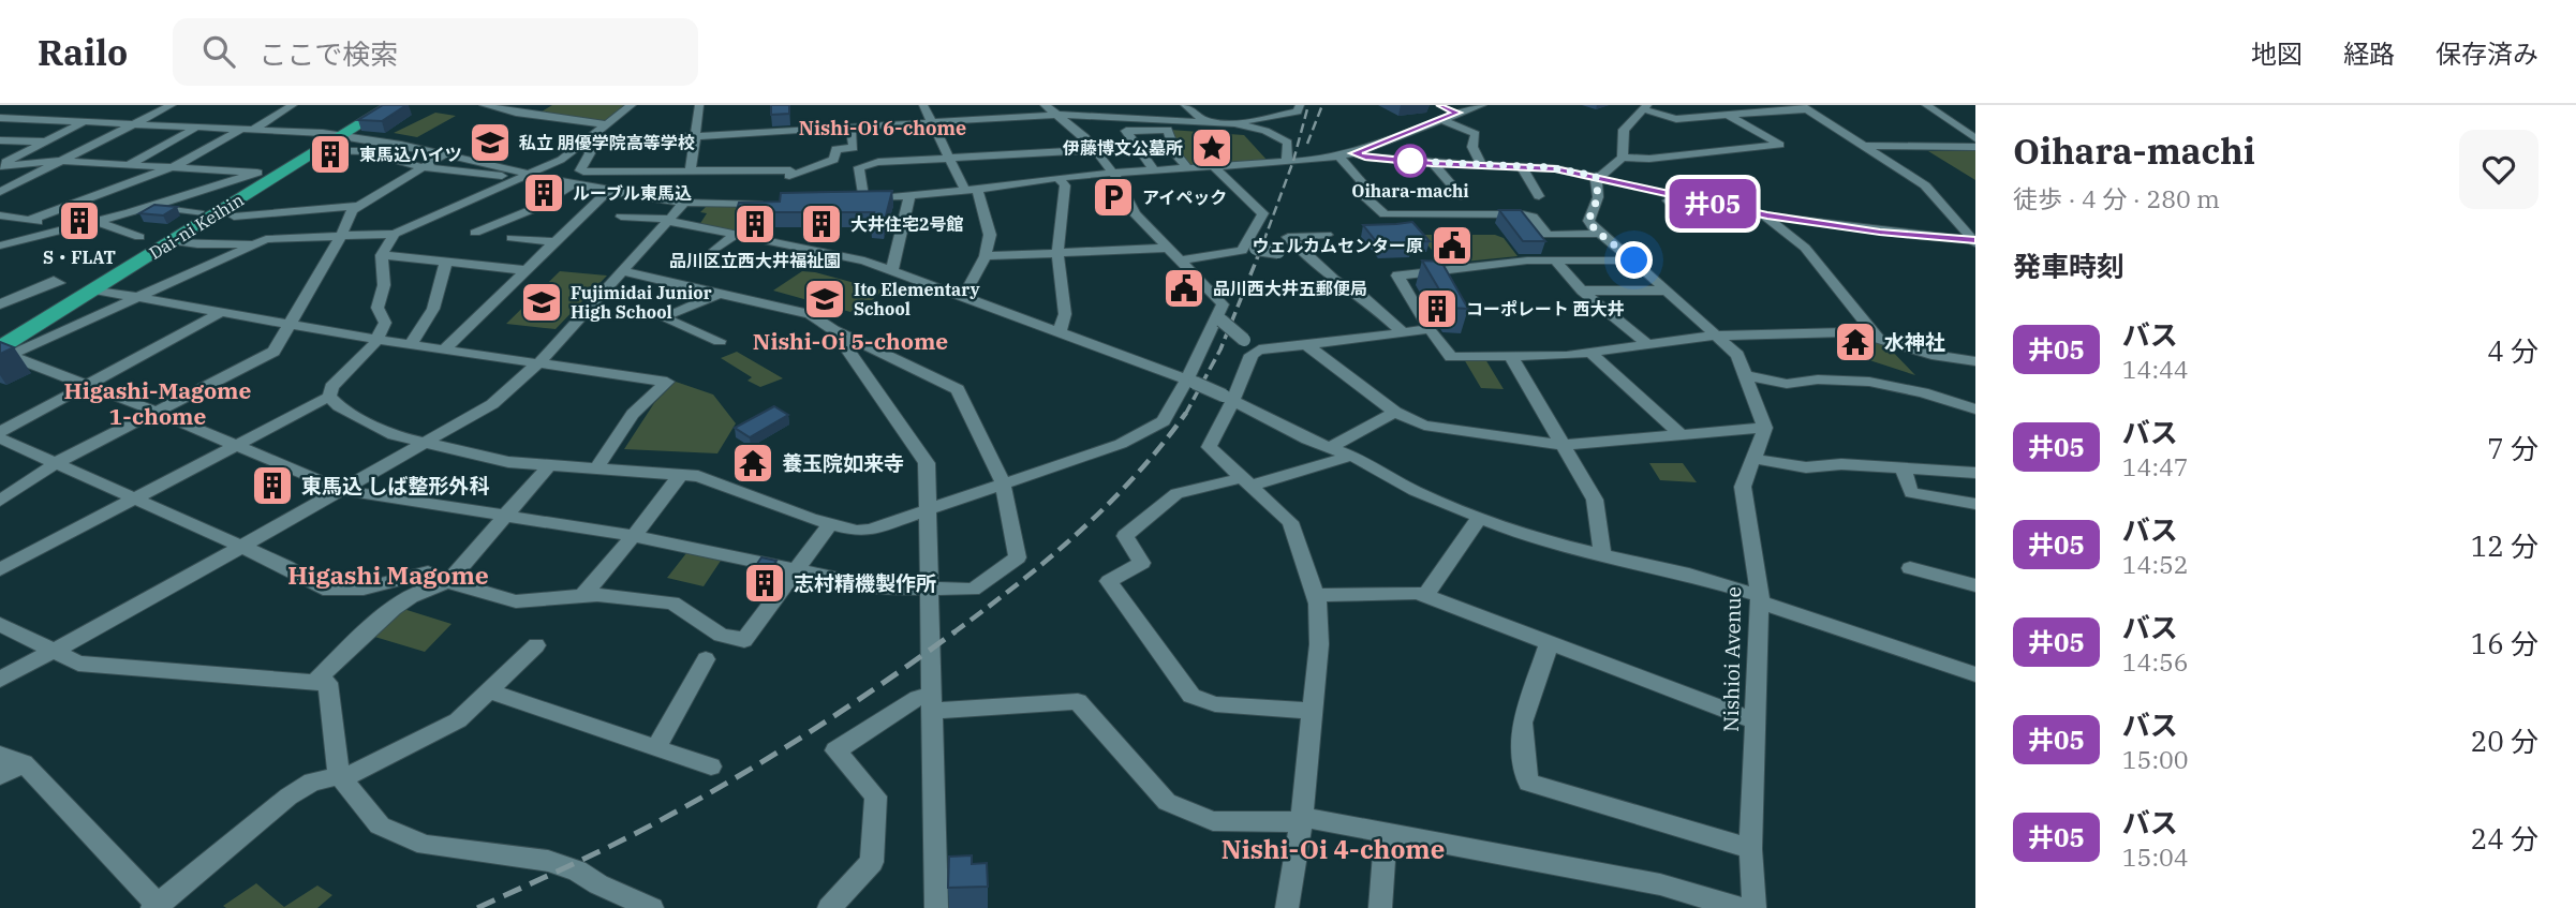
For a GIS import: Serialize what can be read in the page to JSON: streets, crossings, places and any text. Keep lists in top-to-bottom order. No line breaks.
{"streets":{"highway":["Dai-ni Keihin"],"street":["Nishioi Avenue"]},"districts":["Nishi-Oi 6-chome","Nishi-Oi 5-chome","Higashi-Magome 1-chome","Higashi Magome","Nishi-Oi 4-chome"],"places":{"school or university":["私立 朋優学院高等学校","Ito Elementary School","Fujimidai Junior High School"],"place":["伊藤博文公墓所"],"building":["東馬込ハイツ","ルーブル東馬込","S・FLAT","品川区立西大井福祉園","大井住宅2号館","コーポレート 西大井","東馬込 しば整形外科","志村精機製作所"],"other":["Oihara-machi"],"parking":["アイペック"],"public building":["ウェルカムセンター原","品川西大井五郵便局"],"temple":["水神社","養玉院如来寺"]},"lines":["bus line 井05"],"page":{"header":"Railo","search":"ここで検索","nav":["地図","経路","保存済み"],"on_map":"井05","heading":[["Oihara-machi","徒歩 · 4 分 · 280 m"],"発車時刻"],"list":[{"mark":"井05","name":"バス","note":"14:44","value":"4 分"},{"mark":"井05","name":"バス","note":"14:47","value":"7 分"},{"mark":"井05","name":"バス","note":"14:52","value":"12 分"},{"mark":"井05","name":"バス","note":"14:56","value":"16 分"},{"mark":"井05","name":"バス","note":"15:00","value":"20 分"},{"mark":"井05","name":"バス","note":"15:04","value":"24 分"}]}}
